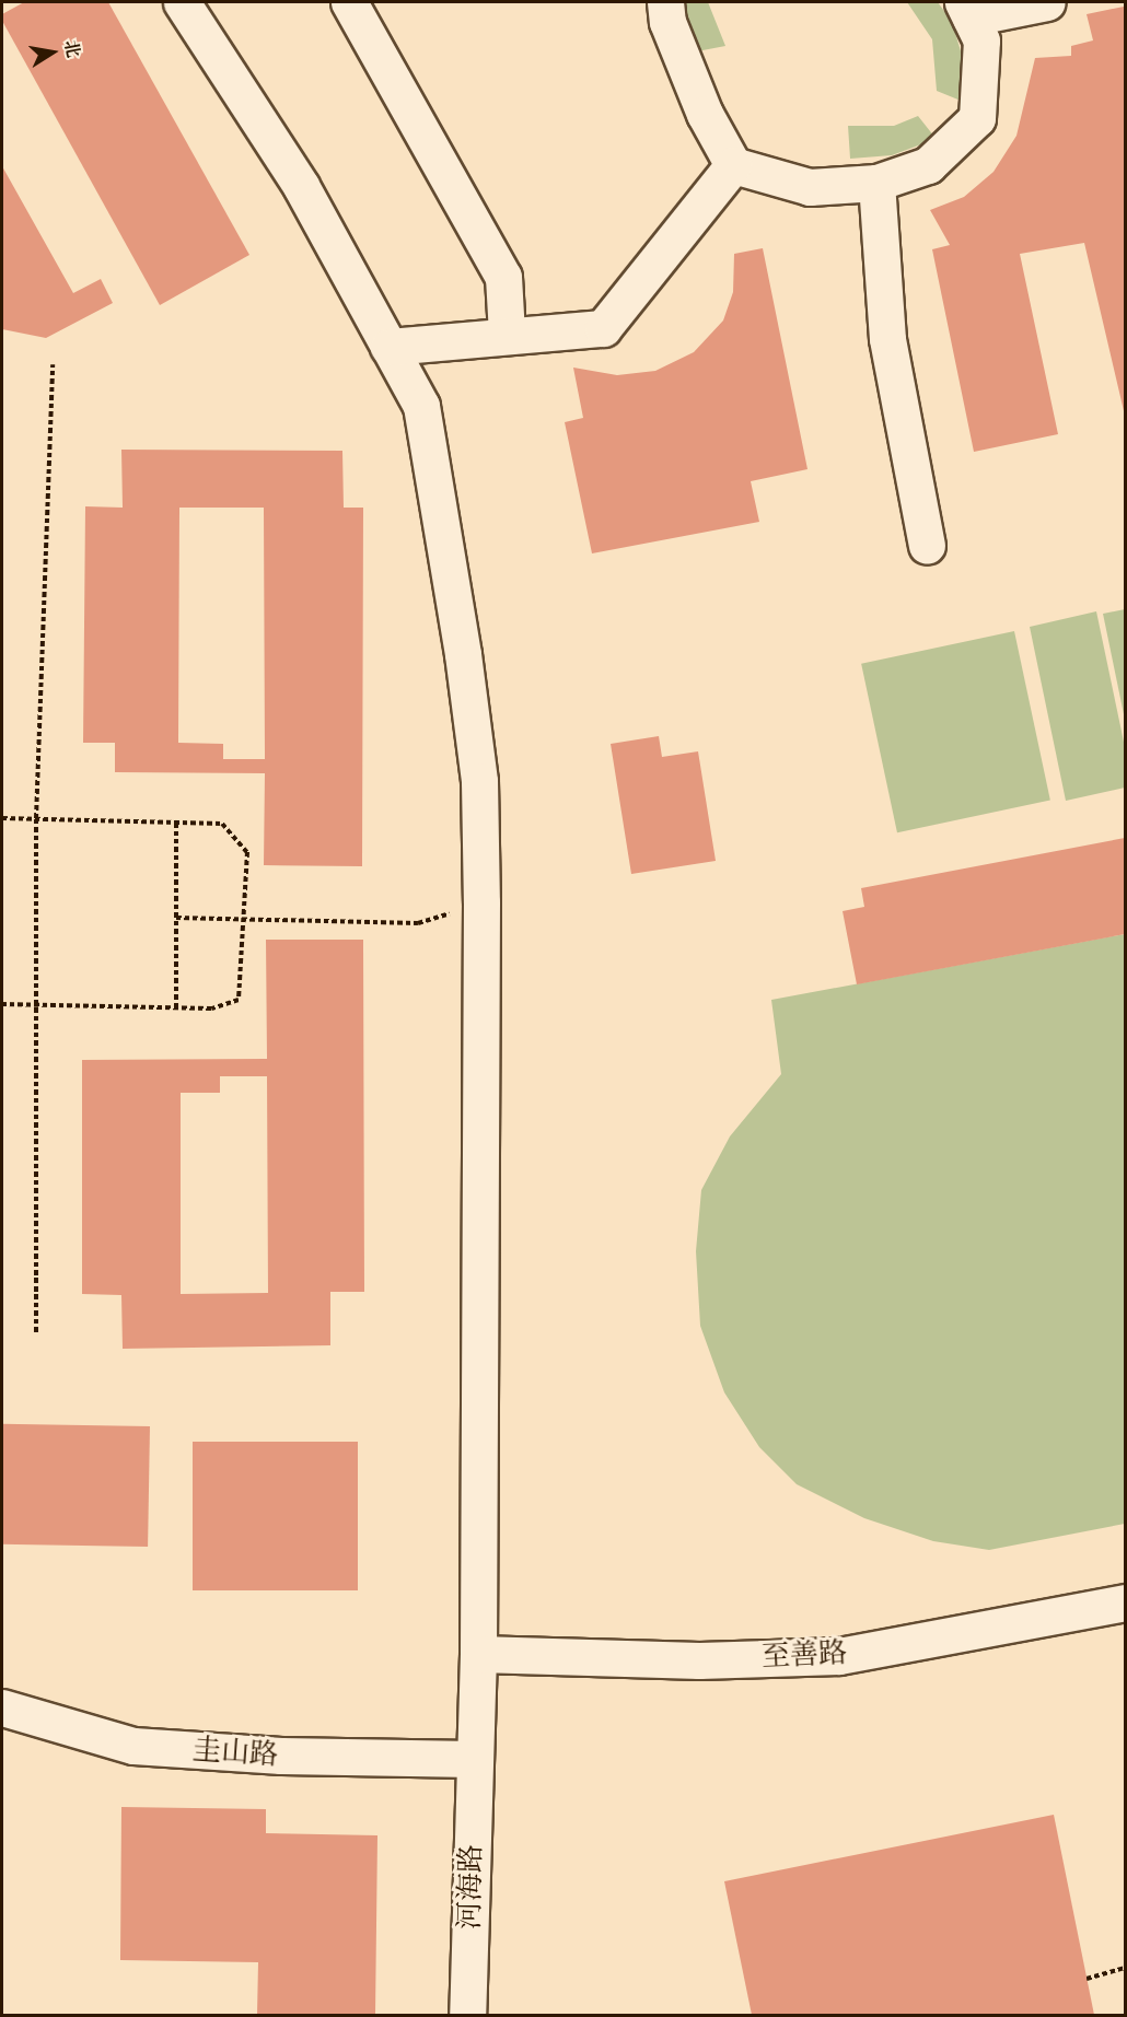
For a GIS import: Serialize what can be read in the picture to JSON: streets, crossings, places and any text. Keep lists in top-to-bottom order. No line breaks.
{"streets":{"street":["至善路","圭山路","河海路"]},"crossings":[["至善路","河海路"],["圭山路","河海路"]],"north":"right"}
